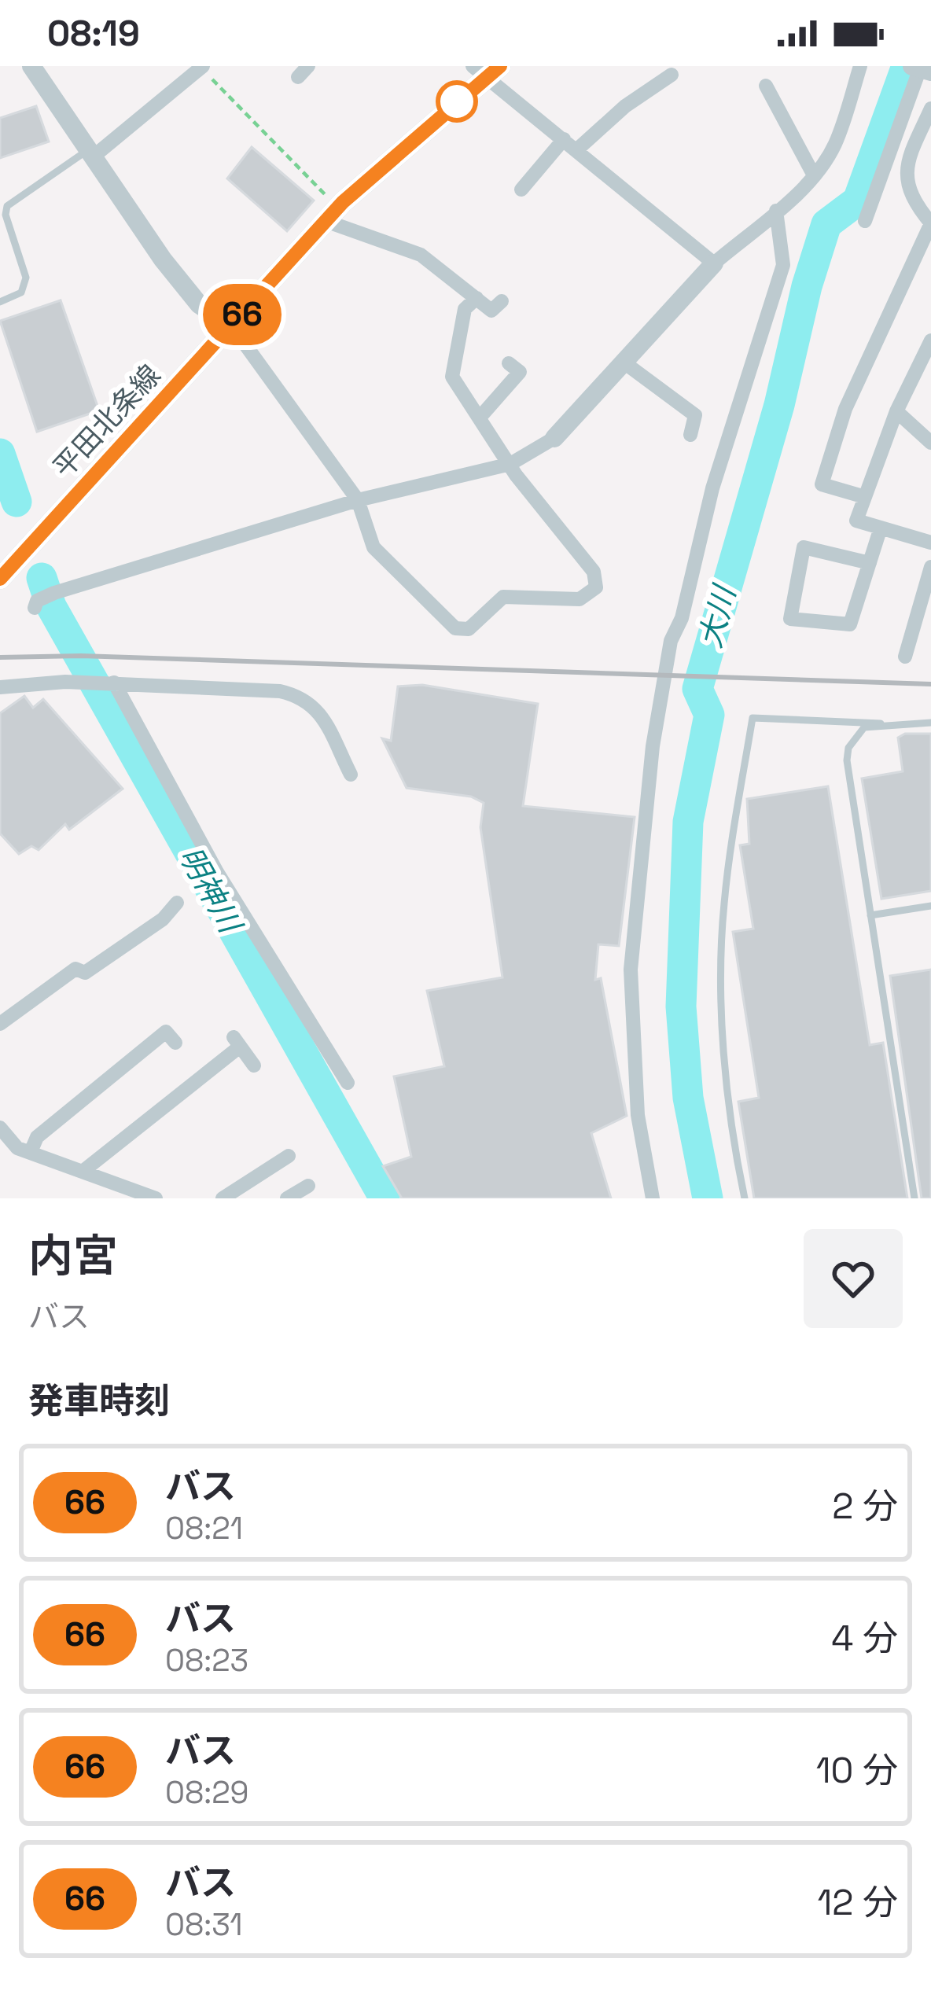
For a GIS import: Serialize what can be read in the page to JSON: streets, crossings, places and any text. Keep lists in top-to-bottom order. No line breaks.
{"streets":{"main road":["平田北条線"]},"water":["大川","明神川"],"lines":["bus line 66"],"page":{"status":"08:19","on_map":"66","heading":[["内宮","バス"],"発車時刻"],"list":[{"mark":"66","name":"バス","note":"08:21","value":"2 分"},{"mark":"66","name":"バス","note":"08:23","value":"4 分"},{"mark":"66","name":"バス","note":"08:29","value":"10 分"},{"mark":"66","name":"バス","note":"08:31","value":"12 分"}]}}
